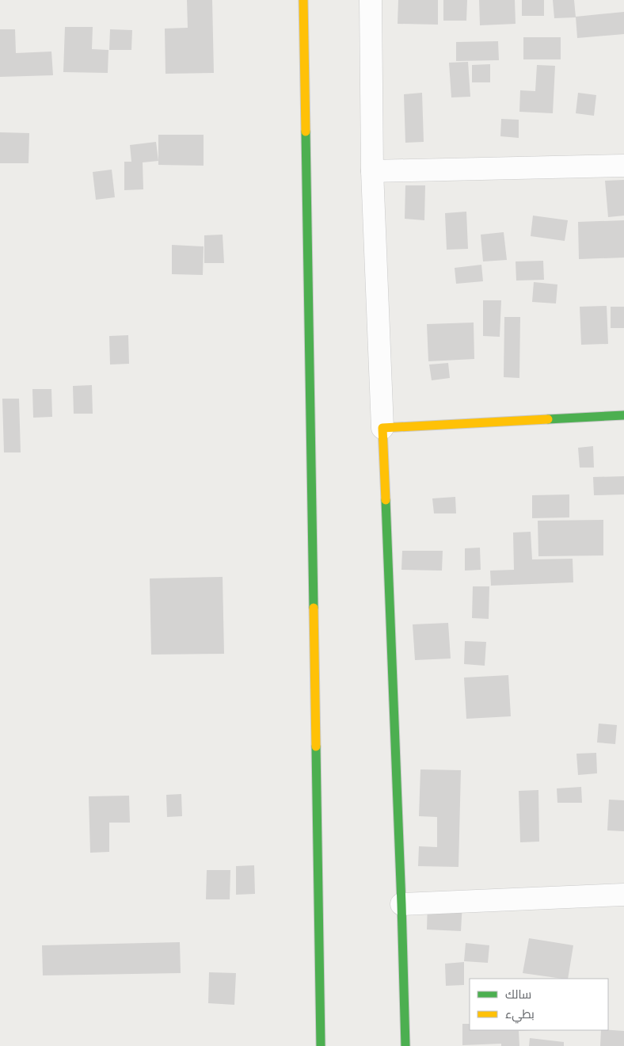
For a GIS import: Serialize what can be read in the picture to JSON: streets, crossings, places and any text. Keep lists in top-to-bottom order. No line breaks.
{"legend":["سالك","بطيء"]}
